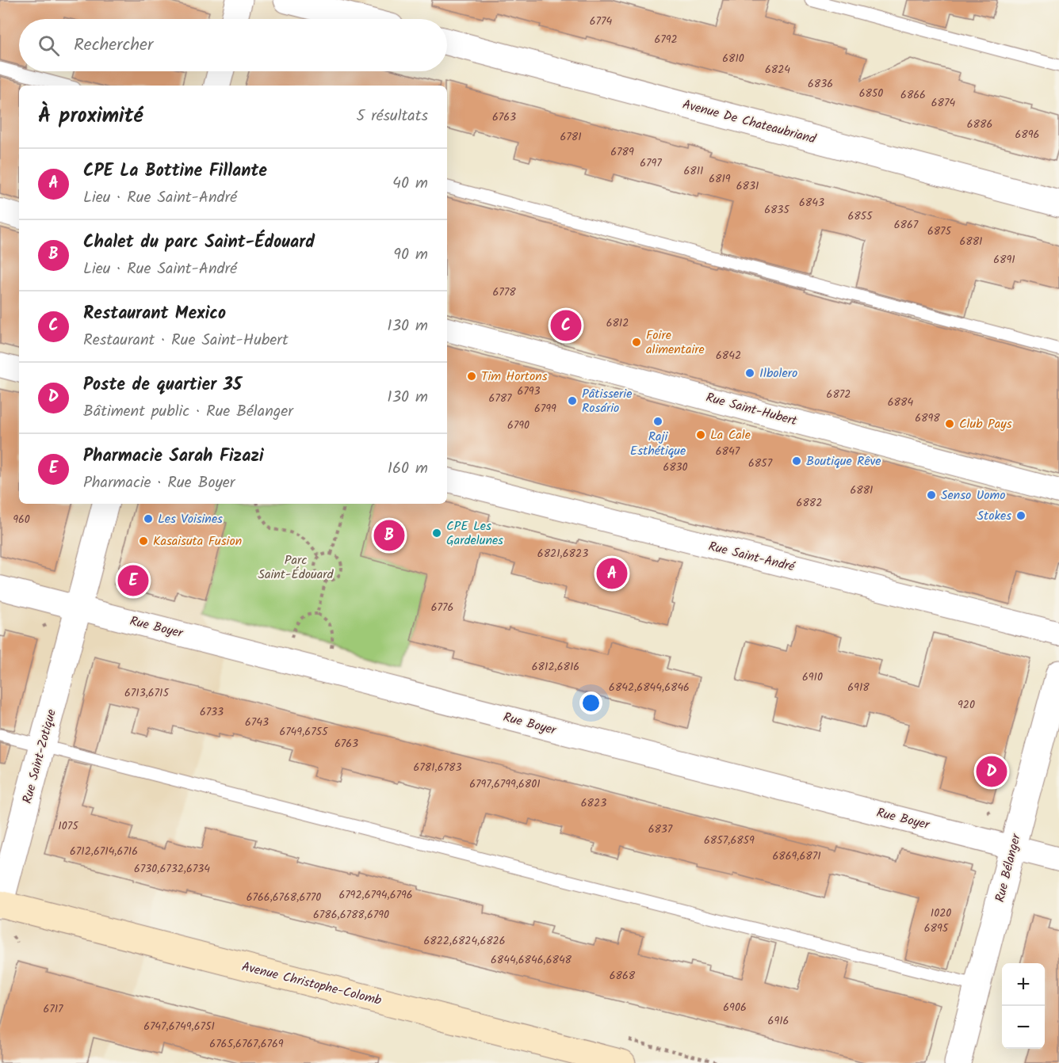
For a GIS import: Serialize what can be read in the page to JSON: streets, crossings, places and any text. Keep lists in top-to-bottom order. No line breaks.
{"streets":{"main road":["Avenue Christophe-Colomb"],"street":["Avenue De Chateaubriand","Rue Saint-Hubert","Rue Saint-André","Rue Boyer","Rue Saint-Zotique","Rue Bélanger"]},"crossings":[["Rue Boyer","Rue Saint-Zotique"],["Rue Boyer","Rue Bélanger"],["Rue Saint-Zotique","Avenue Christophe-Colomb"]],"parks":["Parc Saint-Édouard"],"places":["Foire alimentaire","Ilbolero","Tim Hortons","Pâtisserie Rosário","Raji Esthétique","Club Pays","La Cale","Boutique Rêve","Senso Uomo","Stokes","Les Voisines","CPE Les Gardelunes","Kasaisuta Fusion"],"house_numbers":["6774","6792","6810","6824","6836","6850","6866","6874","6763","6886","6896","6781","6789","6797","6811","6819","6831","6843","6835","6855","6867","6875","6881","6891","6778","6812","6842","6793","6872","6787","6884","6799","6898","6790","6847","6857","6830","6881","6882","960","6821,6823","6776","6812,6816","6910","6842,6844,6846","6918","6713,6715","920","6733","6743","6749,6755","6763","6781,6783","6797,6799,6801","6823","1075","6837","6857,6859","6712,6714,6716","6869,6871","6730,6732,6734","6792,6794,6796","6766,6768,6770","1020","6786,6788,6790","6895","6822,6824,6826","6844,6846,6848","6868","6906","6717","6916","6747,6749,6751","6765,6767,6769"],"page":{"search":"Rechercher","heading":["À proximité","5 résultats"],"list":[{"mark":"A","name":"CPE La Bottine Fillante","note":"Lieu · Rue Saint-André","value":"40 m"},{"mark":"B","name":"Chalet du parc Saint-Édouard","note":"Lieu · Rue Saint-André","value":"90 m"},{"mark":"C","name":"Restaurant Mexico","note":"Restaurant · Rue Saint-Hubert","value":"130 m"},{"mark":"D","name":"Poste de quartier 35","note":"Bâtiment public · Rue Bélanger","value":"130 m"},{"mark":"E","name":"Pharmacie Sarah Fizazi","note":"Pharmacie · Rue Boyer","value":"160 m"}],"pins":["C","B","A","E","D"],"map_buttons":["+","−"]}}
